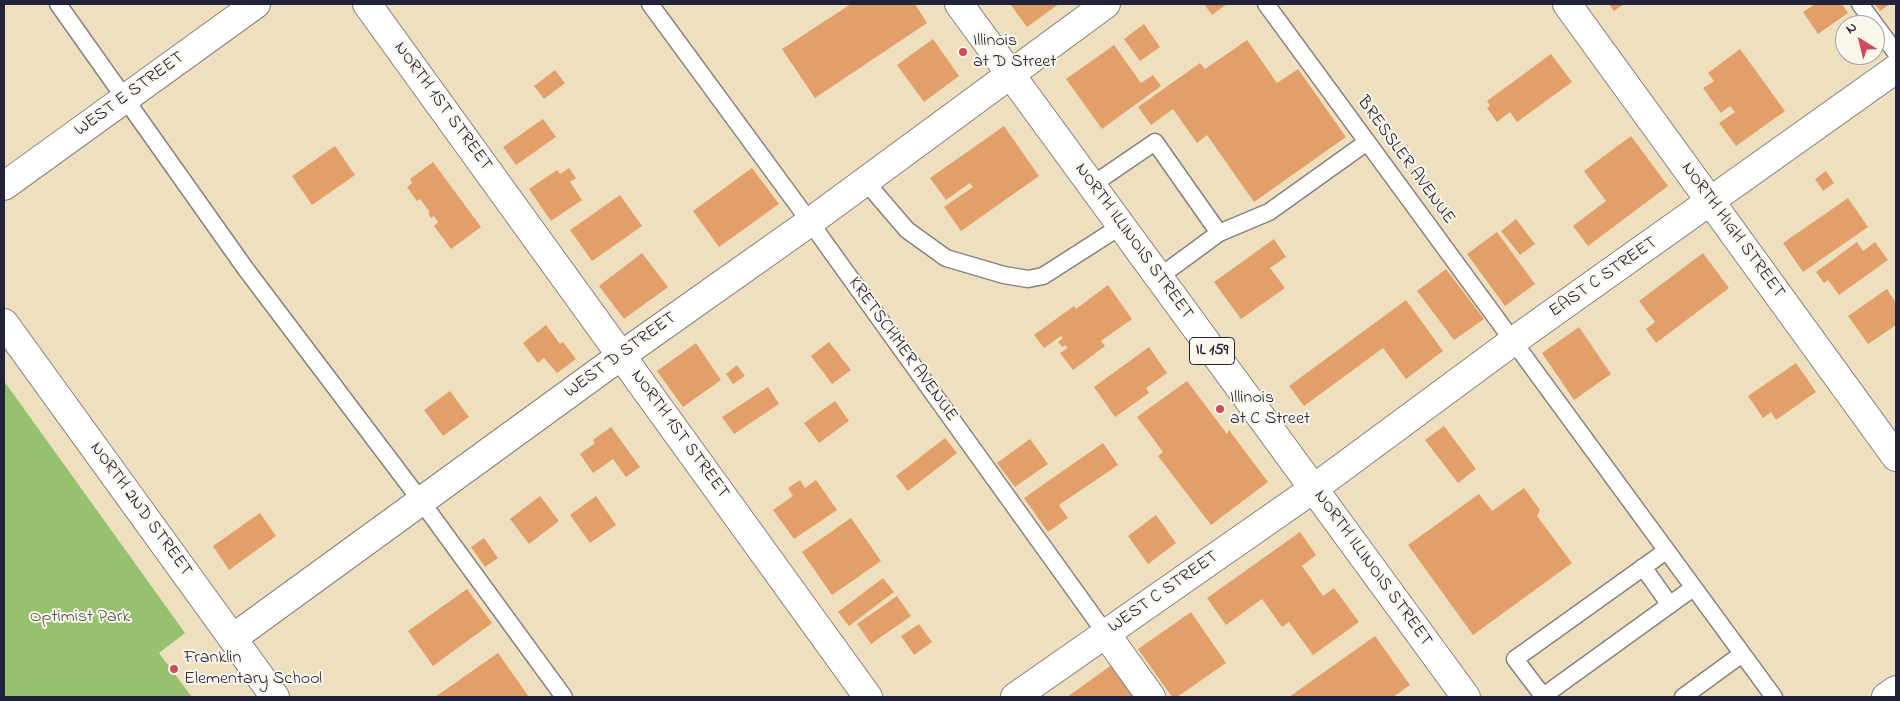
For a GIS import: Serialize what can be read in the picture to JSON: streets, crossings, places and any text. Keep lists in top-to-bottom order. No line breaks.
{"streets":{"street":["WEST E STREET","NORTH 1ST STREET","NORTH HIGH STREET","NORTH ILLINOIS STREET","EAST C STREET","KRETSCHMER AVENUE","IL 159","WEST D STREET","NORTH 2ND STREET","WEST C STREET"],"lane":["BRESSLER AVENUE"]},"crossings":[["NORTH 1ST STREET","WEST D STREET"],["BRESSLER AVENUE","EAST C STREET"],["NORTH HIGH STREET","EAST C STREET"],["NORTH ILLINOIS STREET","EAST C STREET"],["NORTH ILLINOIS STREET","WEST D STREET"],["NORTH ILLINOIS STREET","WEST C STREET"],["EAST C STREET","WEST C STREET"],["KRETSCHMER AVENUE","WEST D STREET"],["KRETSCHMER AVENUE","WEST C STREET"],["WEST D STREET","NORTH 2ND STREET"]],"parks":["Optimist Park"],"places":["Illinois at D Street","Illinois at C Street","Franklin Elementary School"],"north":"top left"}
